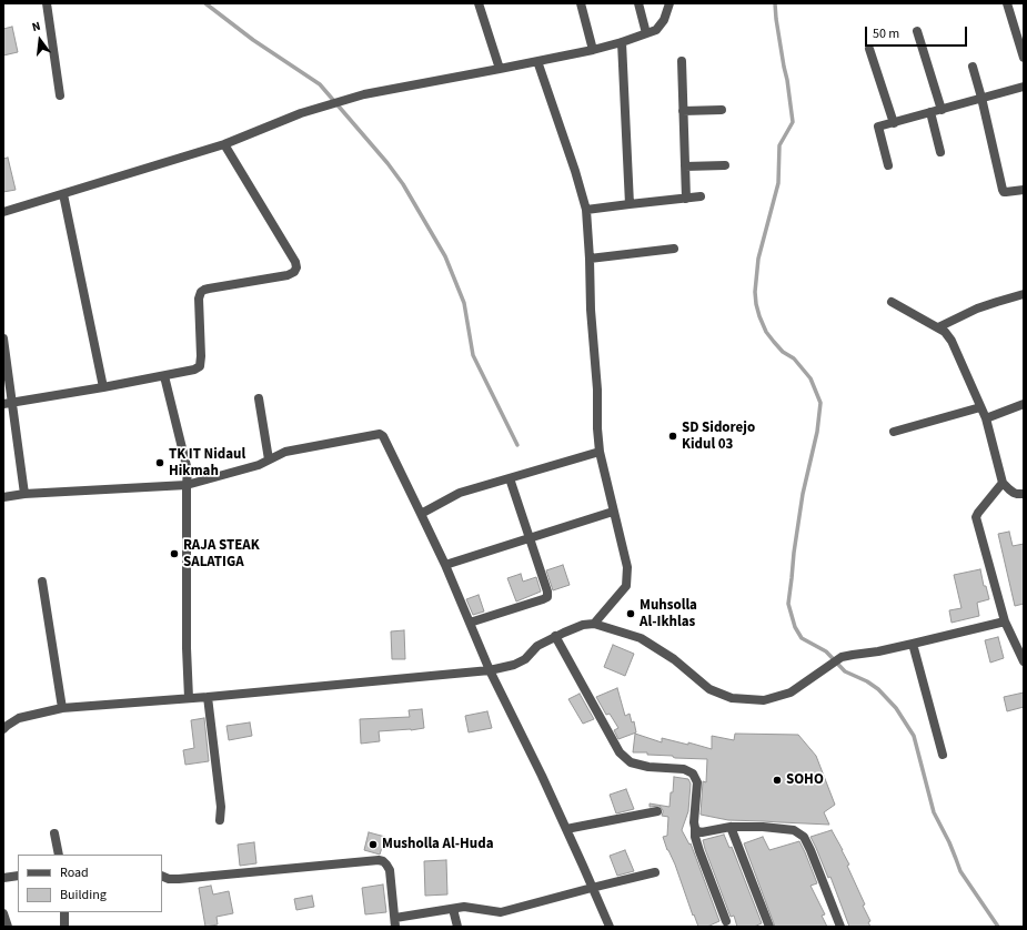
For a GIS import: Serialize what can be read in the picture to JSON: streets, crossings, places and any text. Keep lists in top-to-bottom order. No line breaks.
{"places":["SD Sidorejo Kidul 03","TK IT Nidaul Hikmah","RAJA STEAK SALATIGA","Muhsolla Al-Ikhlas","SOHO","Musholla Al-Huda"],"legend":["Road","Building"],"scale_bar":"50 m","north":"top"}
